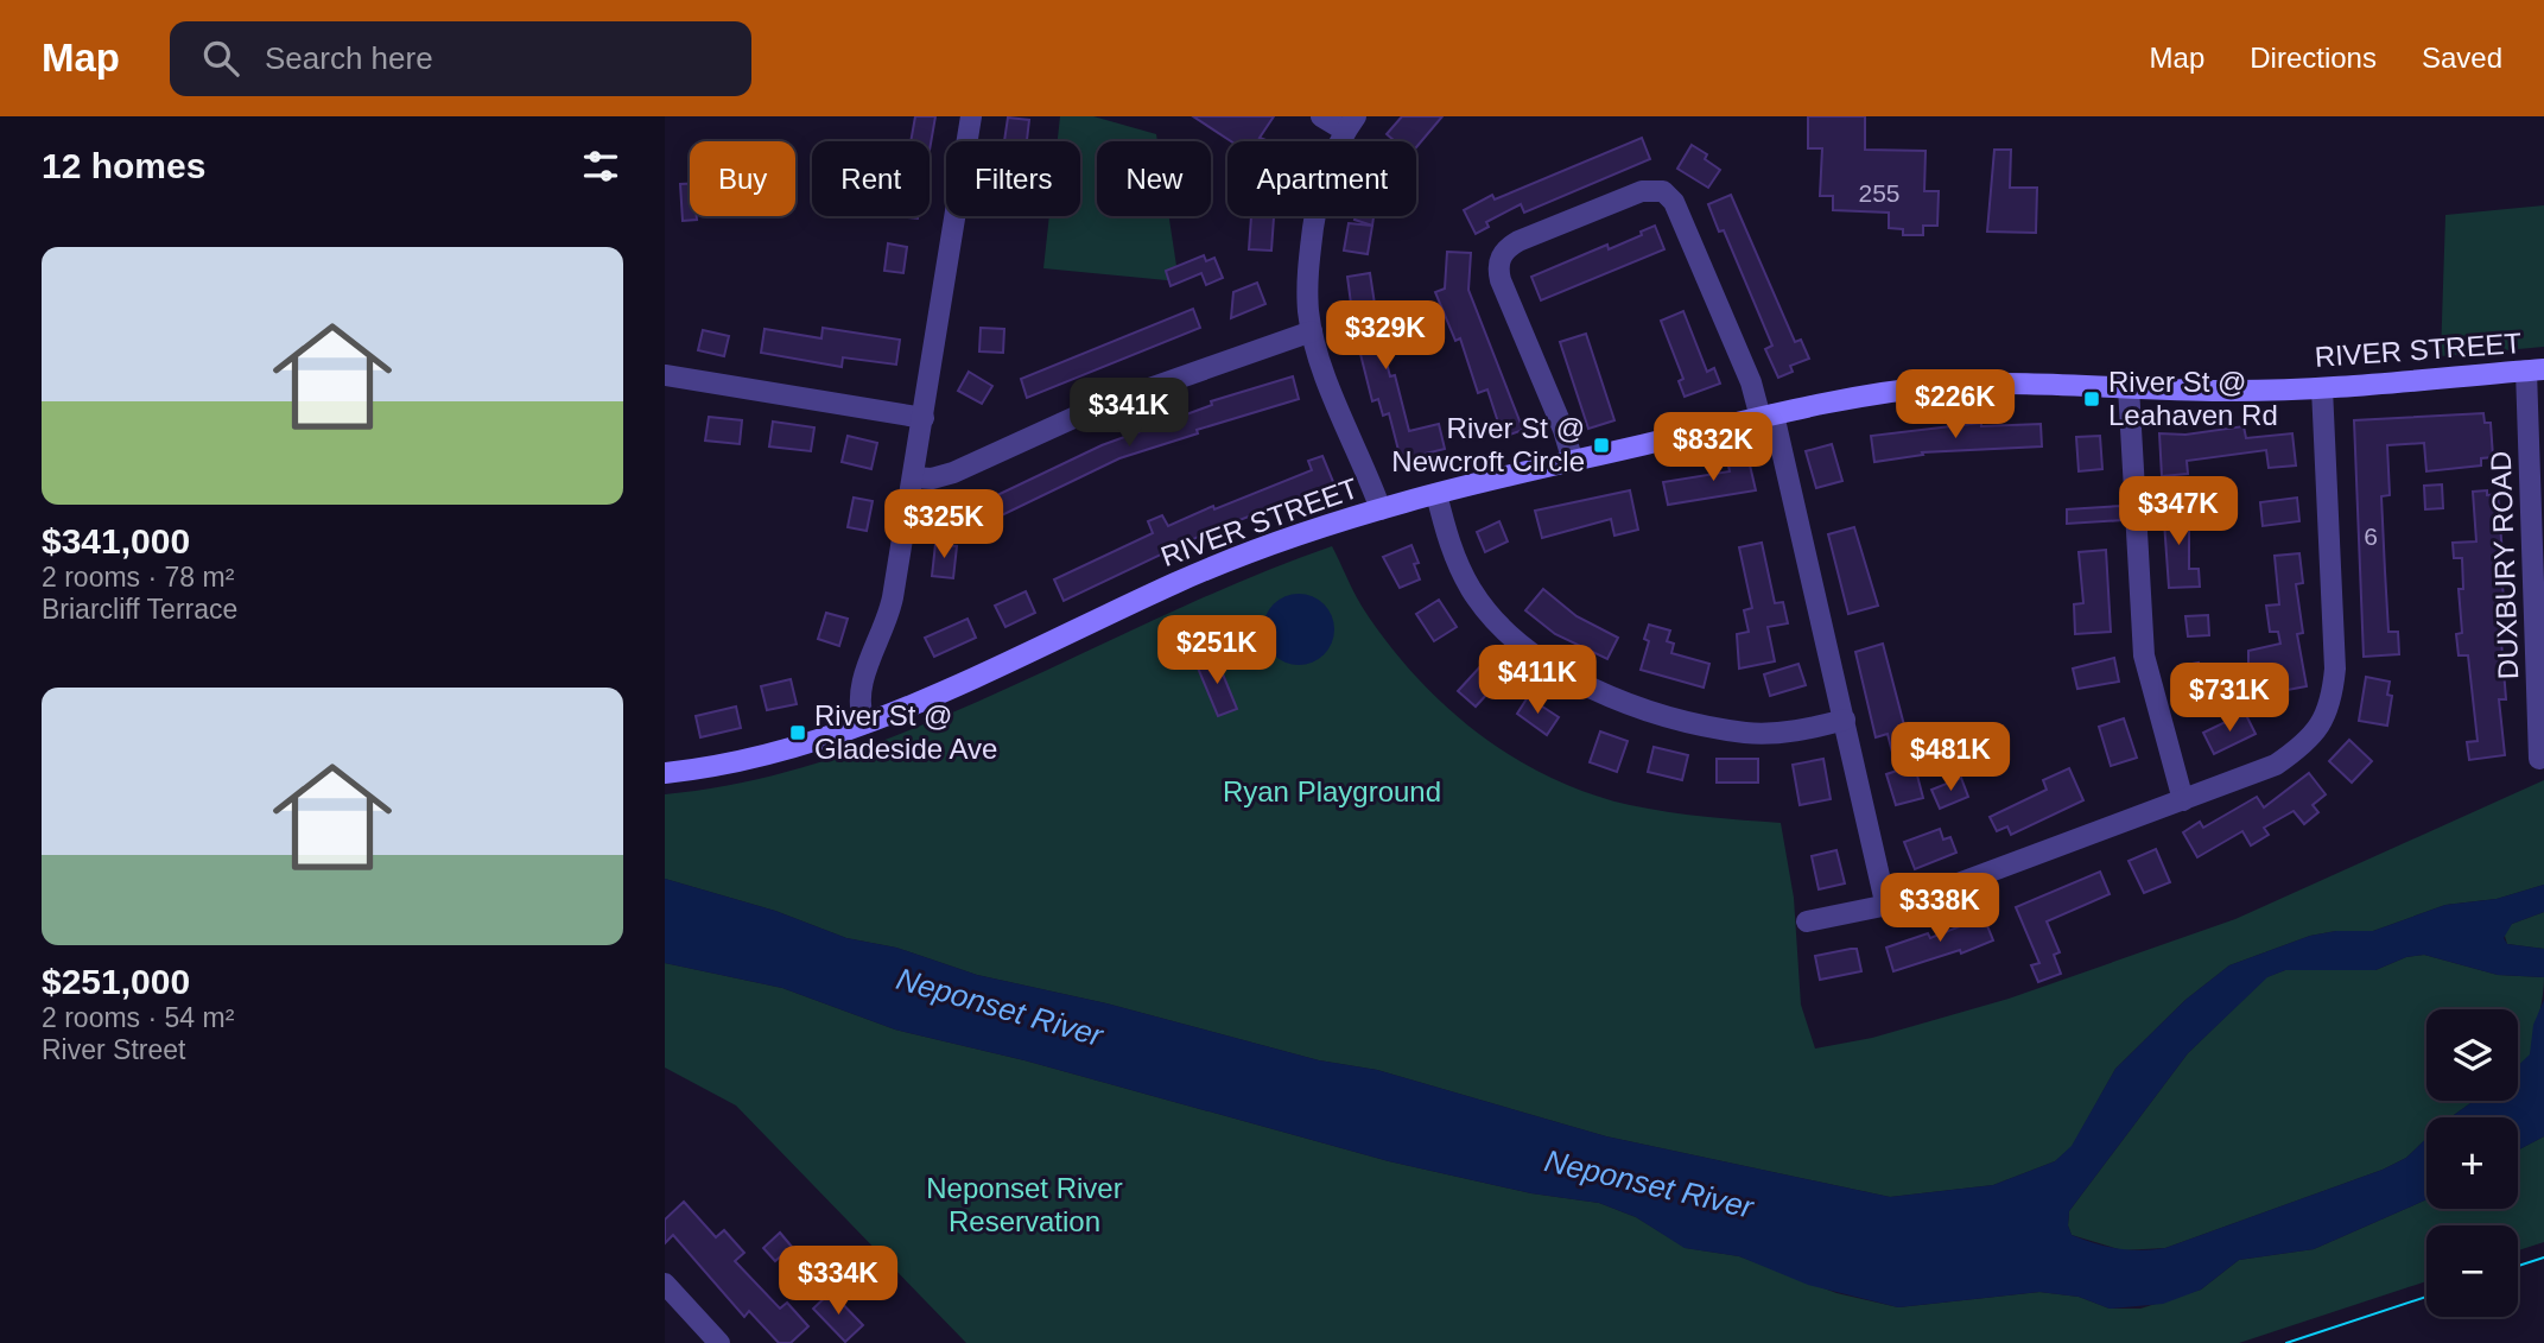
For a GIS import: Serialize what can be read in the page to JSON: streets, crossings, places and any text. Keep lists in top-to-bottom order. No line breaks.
{"streets":{"main road":["RIVER STREET"],"street":["DUXBURY ROAD"]},"crossings":[["RIVER STREET","DUXBURY ROAD"]],"water":["Neponset River"],"parks":["Ryan Playground","Neponset River Reservation"],"places":{"transit":["River St @ Leahaven Rd","River St @ Newcroft Circle","River St @ Gladeside Ave"]},"house_numbers":["255","6"],"page":{"header":"Map","search":"Search here","nav":["Map","Directions","Saved"],"heading":"12 homes","chip":["Buy","Rent","Filters","New","Apartment"],"list":[{"name":"$341,000","note":"2 rooms · 78 m² · Briarcliff Terrace"},{"name":"$251,000","note":"2 rooms · 54 m² · River Street"}],"price":["$329K","$226K","$341K","$832K","$347K","$325K","$251K","$411K","$731K","$481K","$338K","$334K"],"map_buttons":["+","−"]}}
